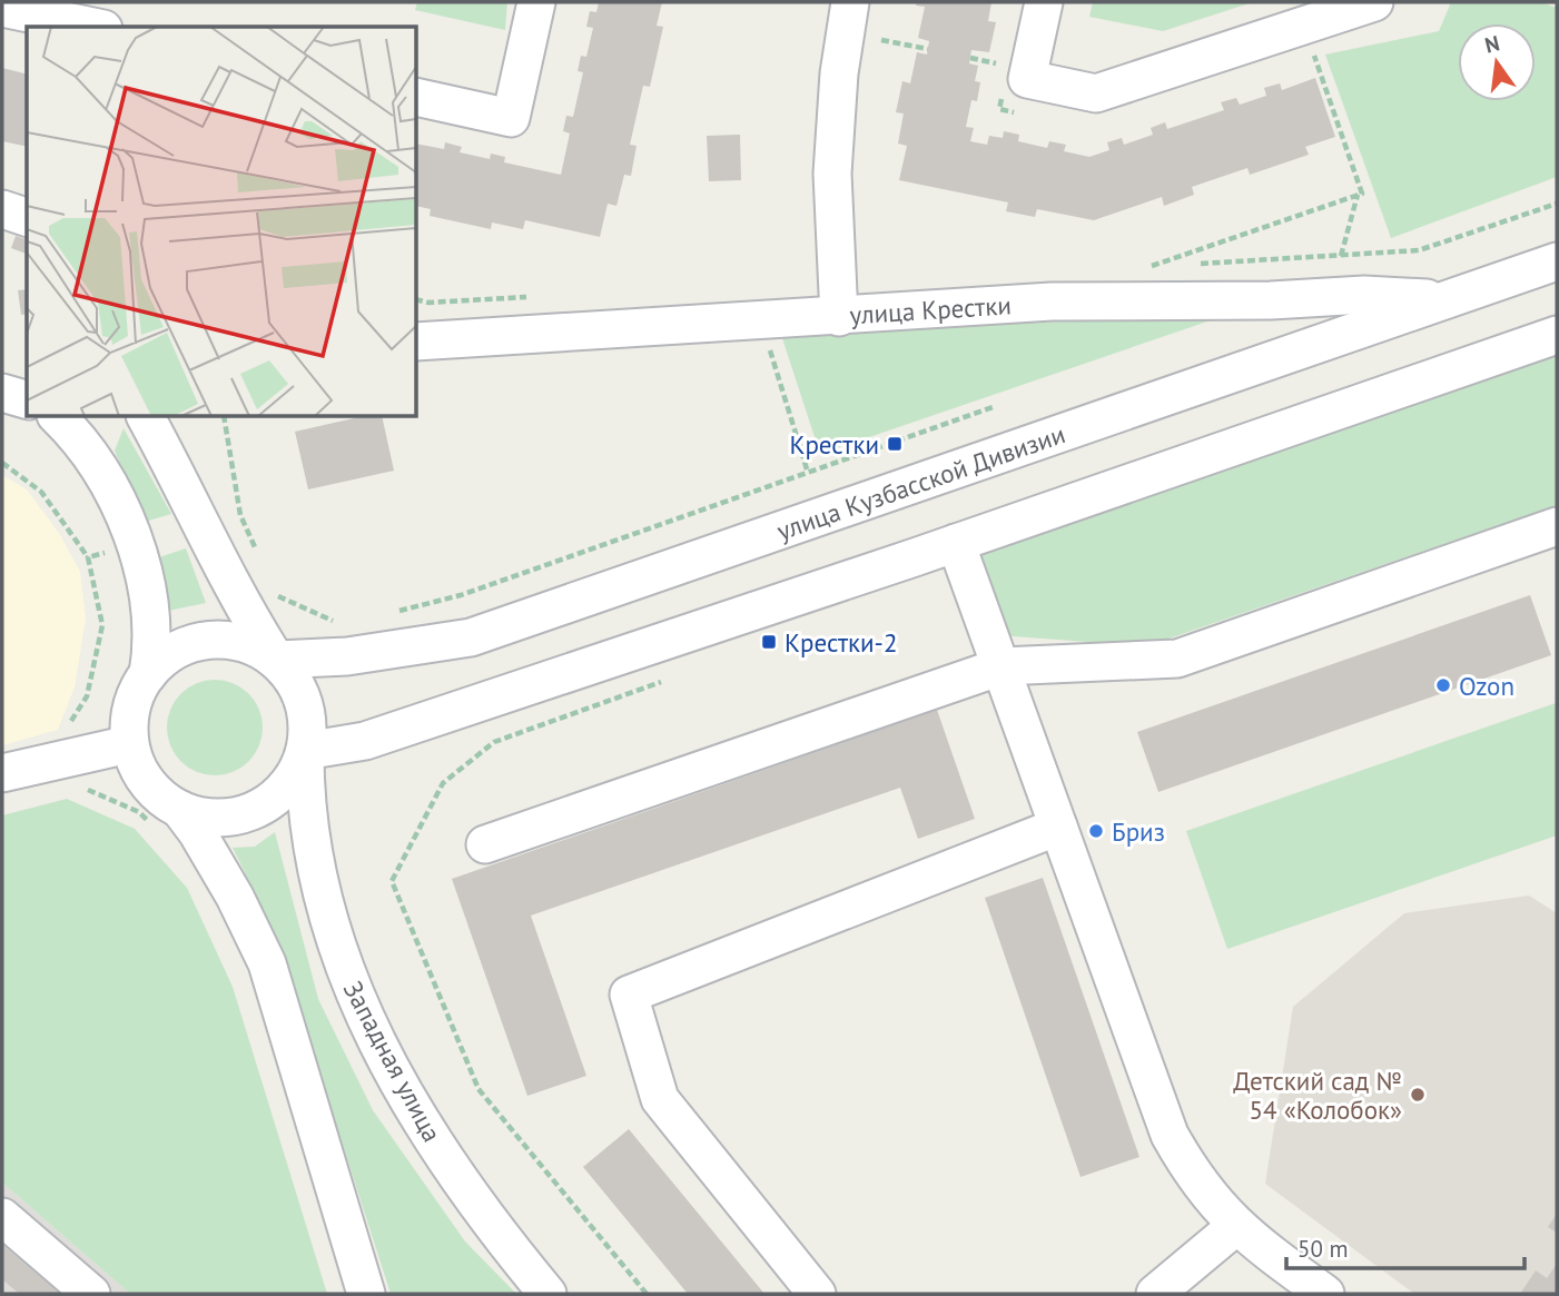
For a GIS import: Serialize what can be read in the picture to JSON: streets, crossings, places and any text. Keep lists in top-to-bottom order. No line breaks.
{"streets":{"street":["улица Крестки","улица Кузбасской Дивизии","Западная улица"]},"crossings":[["улица Крестки","улица Кузбасской Дивизии"],["улица Кузбасской Дивизии","Западная улица"]],"places":{"transit":["Крестки","Крестки-2"],"other":["Ozon","Бриз","Детский сад № 54 «Колобок»"]},"scale_bar":"50 m","north":"top"}
